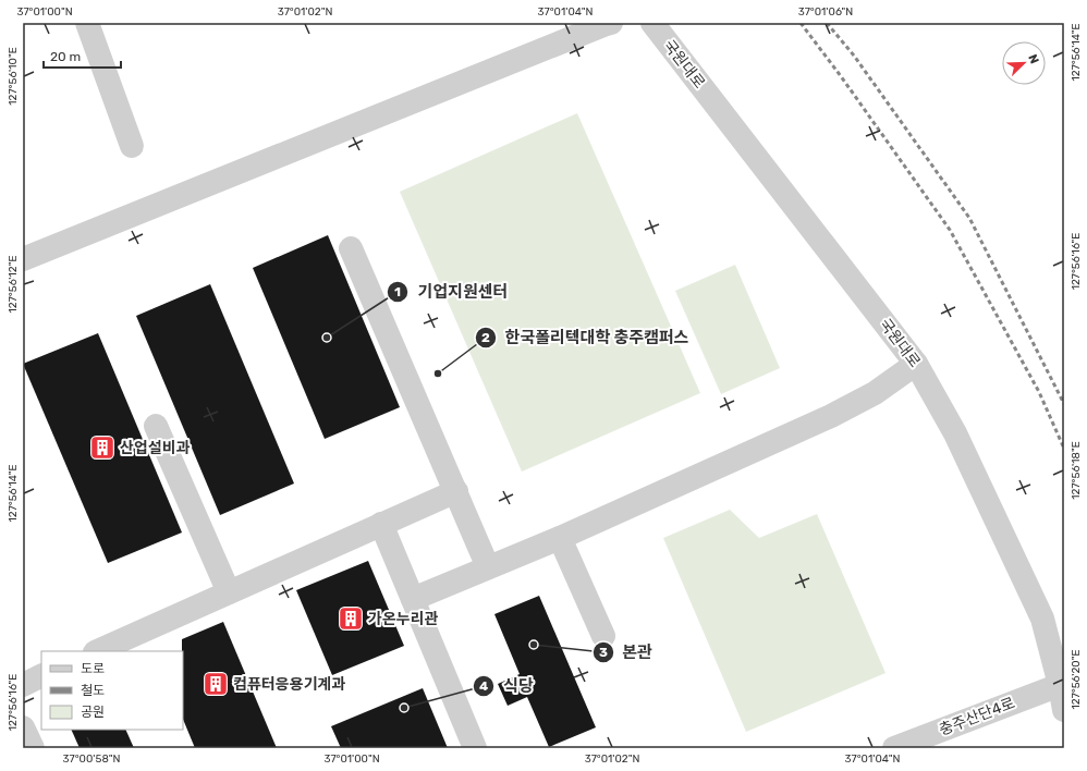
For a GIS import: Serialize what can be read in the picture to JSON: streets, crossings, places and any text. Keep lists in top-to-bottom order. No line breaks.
{"streets":{"street":["국원대로","충주산단4로"]},"crossings":[["국원대로","충주산단4로"]],"places":{"other":["기업지원센터","한국폴리텍대학 충주캠퍼스","본관","식당"],"building":["산업설비과","가온누리관","컴퓨터응용기계과"]},"legend":["도로","철도","공원"],"scale_bar":"20 m","north":"top right","coordinates":["37°01'00\"N","37°01'02\"N","37°01'04\"N","37°01'06\"N","127°56'14\"E","127°56'10\"E","127°56'16\"E","127°56'12\"E","127°56'18\"E","127°56'20\"E","37°00'58\"N"]}
